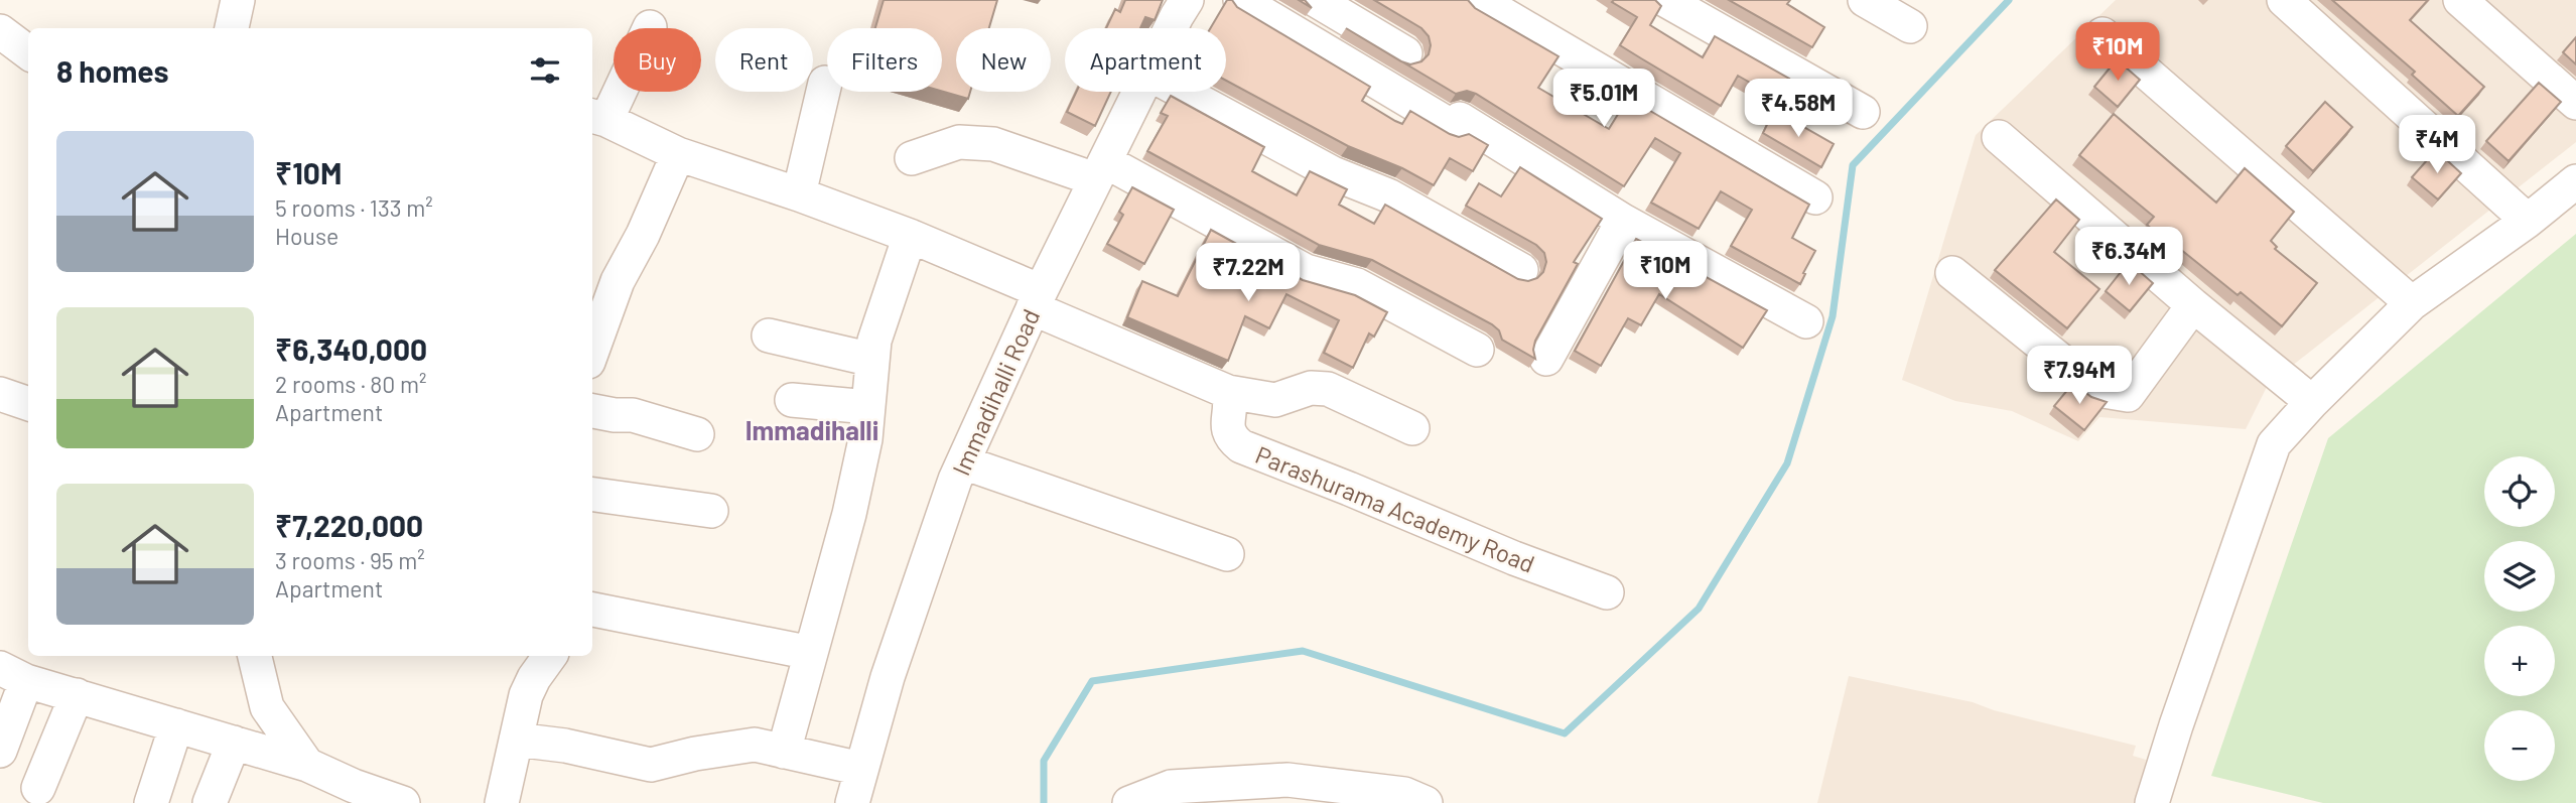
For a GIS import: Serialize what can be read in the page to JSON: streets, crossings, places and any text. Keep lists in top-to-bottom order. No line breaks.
{"streets":{"street":["Immadihalli Road","Parashurama Academy Road"]},"districts":["Immadihalli"],"page":{"price":["₹10M","₹5.01M","₹4.58M","₹4M","₹6.34M","₹10M","₹7.22M","₹7.94M"],"chip":["Buy","Rent","Filters","New","Apartment"],"heading":"8 homes","list":[{"name":"₹10M","note":"5 rooms · 133 m² · House"},{"name":"₹6,340,000","note":"2 rooms · 80 m² · Apartment"},{"name":"₹7,220,000","note":"3 rooms · 95 m² · Apartment"}],"map_buttons":["+","−"]}}
